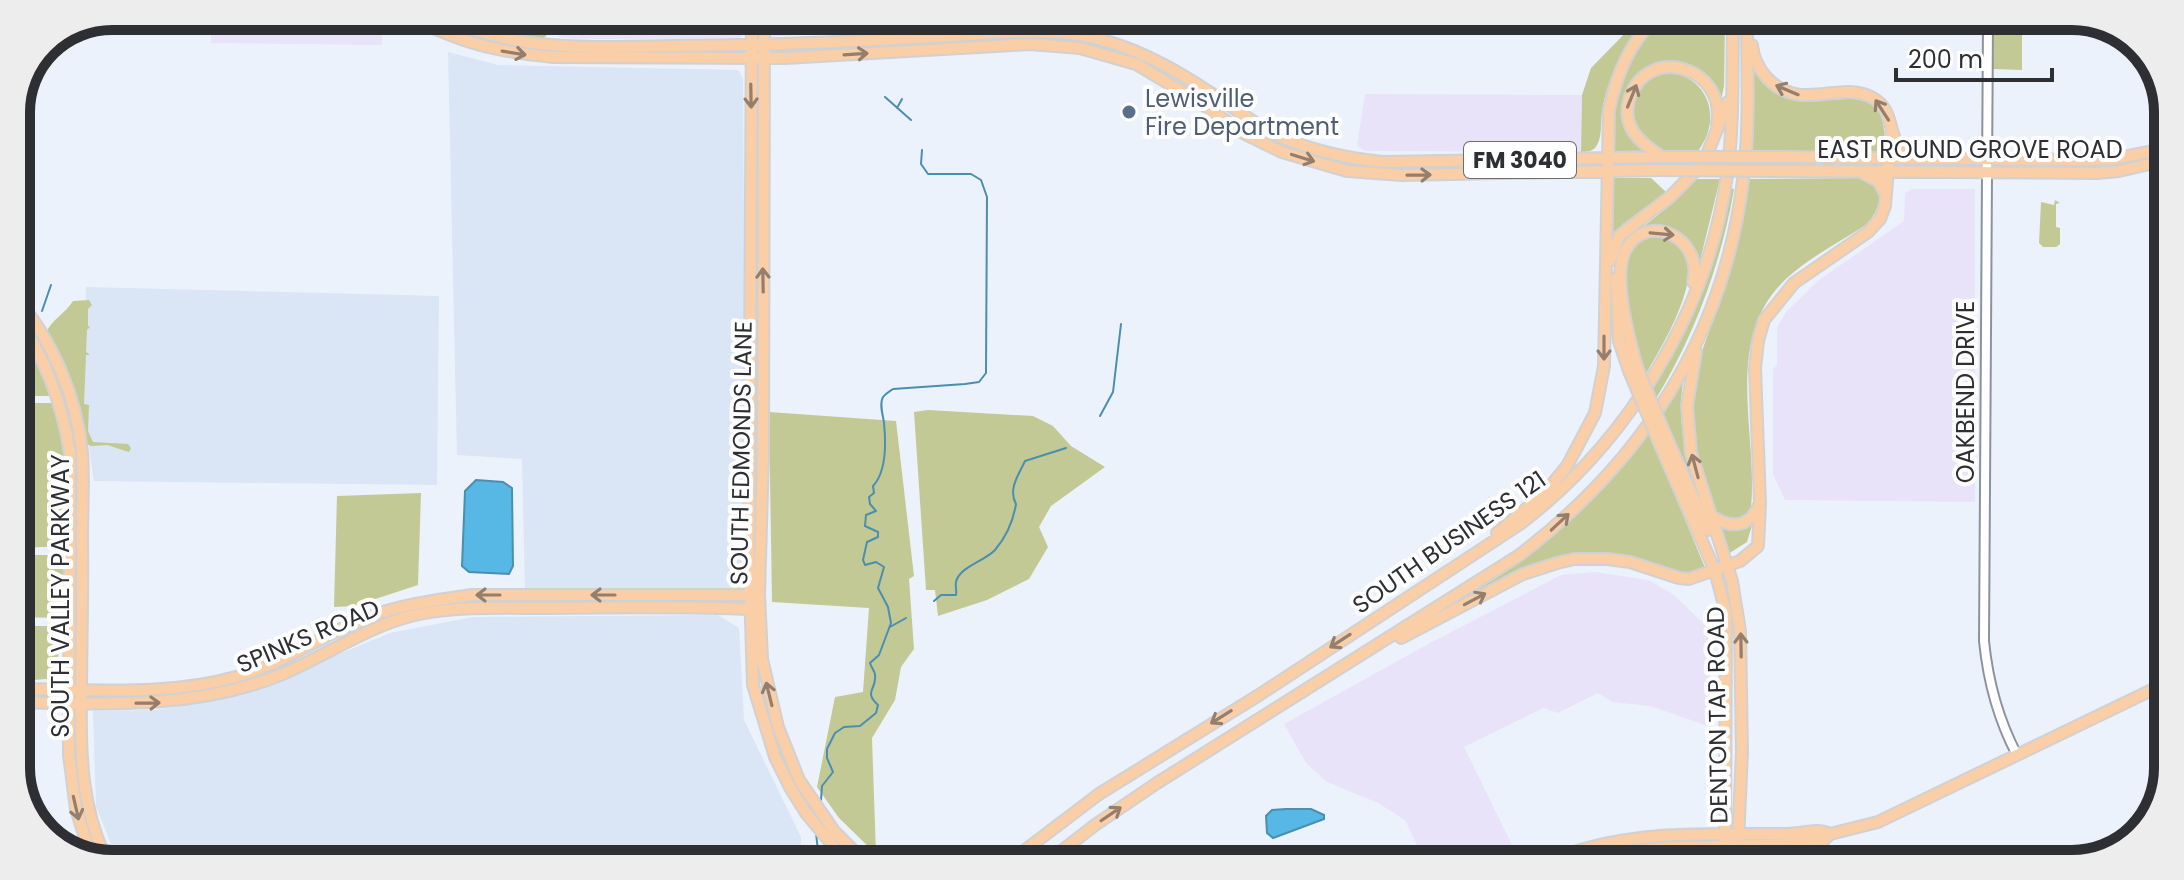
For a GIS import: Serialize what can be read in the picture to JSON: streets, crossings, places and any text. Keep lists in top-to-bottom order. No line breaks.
{"streets":{"main road":["EAST ROUND GROVE ROAD","FM 3040","SOUTH EDMONDS LANE","SOUTH BUSINESS 121","SOUTH VALLEY PARKWAY","SPINKS ROAD","DENTON TAP ROAD"],"street":["OAKBEND DRIVE"]},"crossings":[["EAST ROUND GROVE ROAD","FM 3040"],["EAST ROUND GROVE ROAD","OAKBEND DRIVE"],["FM 3040","SOUTH EDMONDS LANE"],["SOUTH EDMONDS LANE","SPINKS ROAD"],["SOUTH VALLEY PARKWAY","SPINKS ROAD"]],"places":["Lewisville Fire Department"],"scale_bar":"200 m"}
